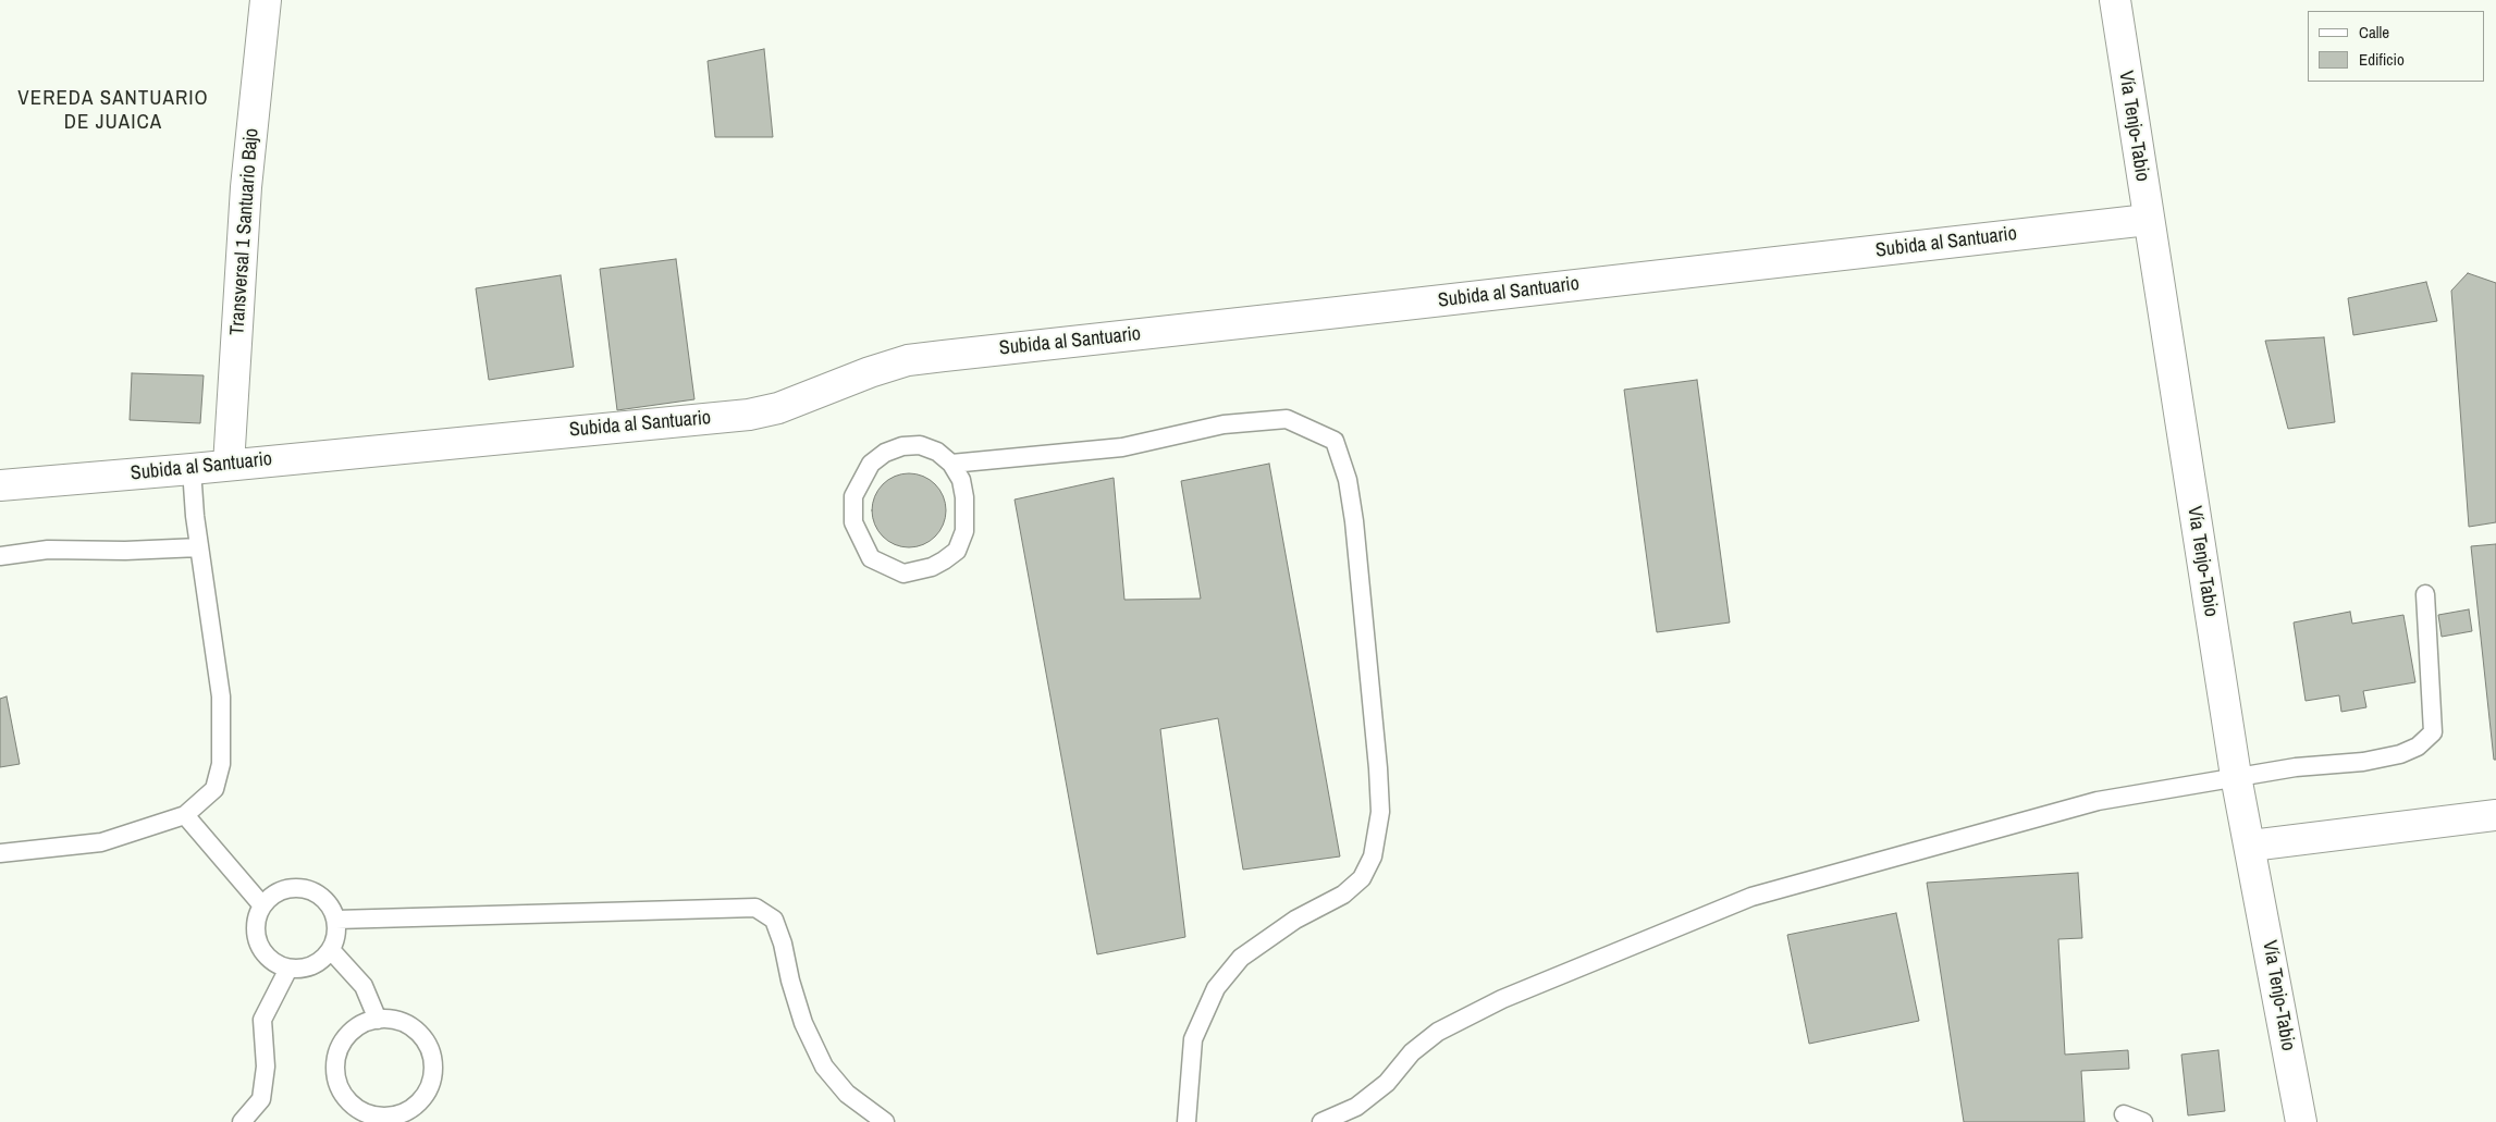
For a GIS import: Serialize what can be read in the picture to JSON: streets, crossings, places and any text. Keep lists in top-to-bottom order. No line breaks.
{"streets":{"street":["Vía Tenjo-Tabio","Transversal 1 Santuario Bajo","Subida al Santuario"]},"crossings":[["Vía Tenjo-Tabio","Subida al Santuario"],["Transversal 1 Santuario Bajo","Subida al Santuario"]],"districts":["VEREDA SANTUARIO DE JUAICA"],"legend":["Calle","Edificio"]}
